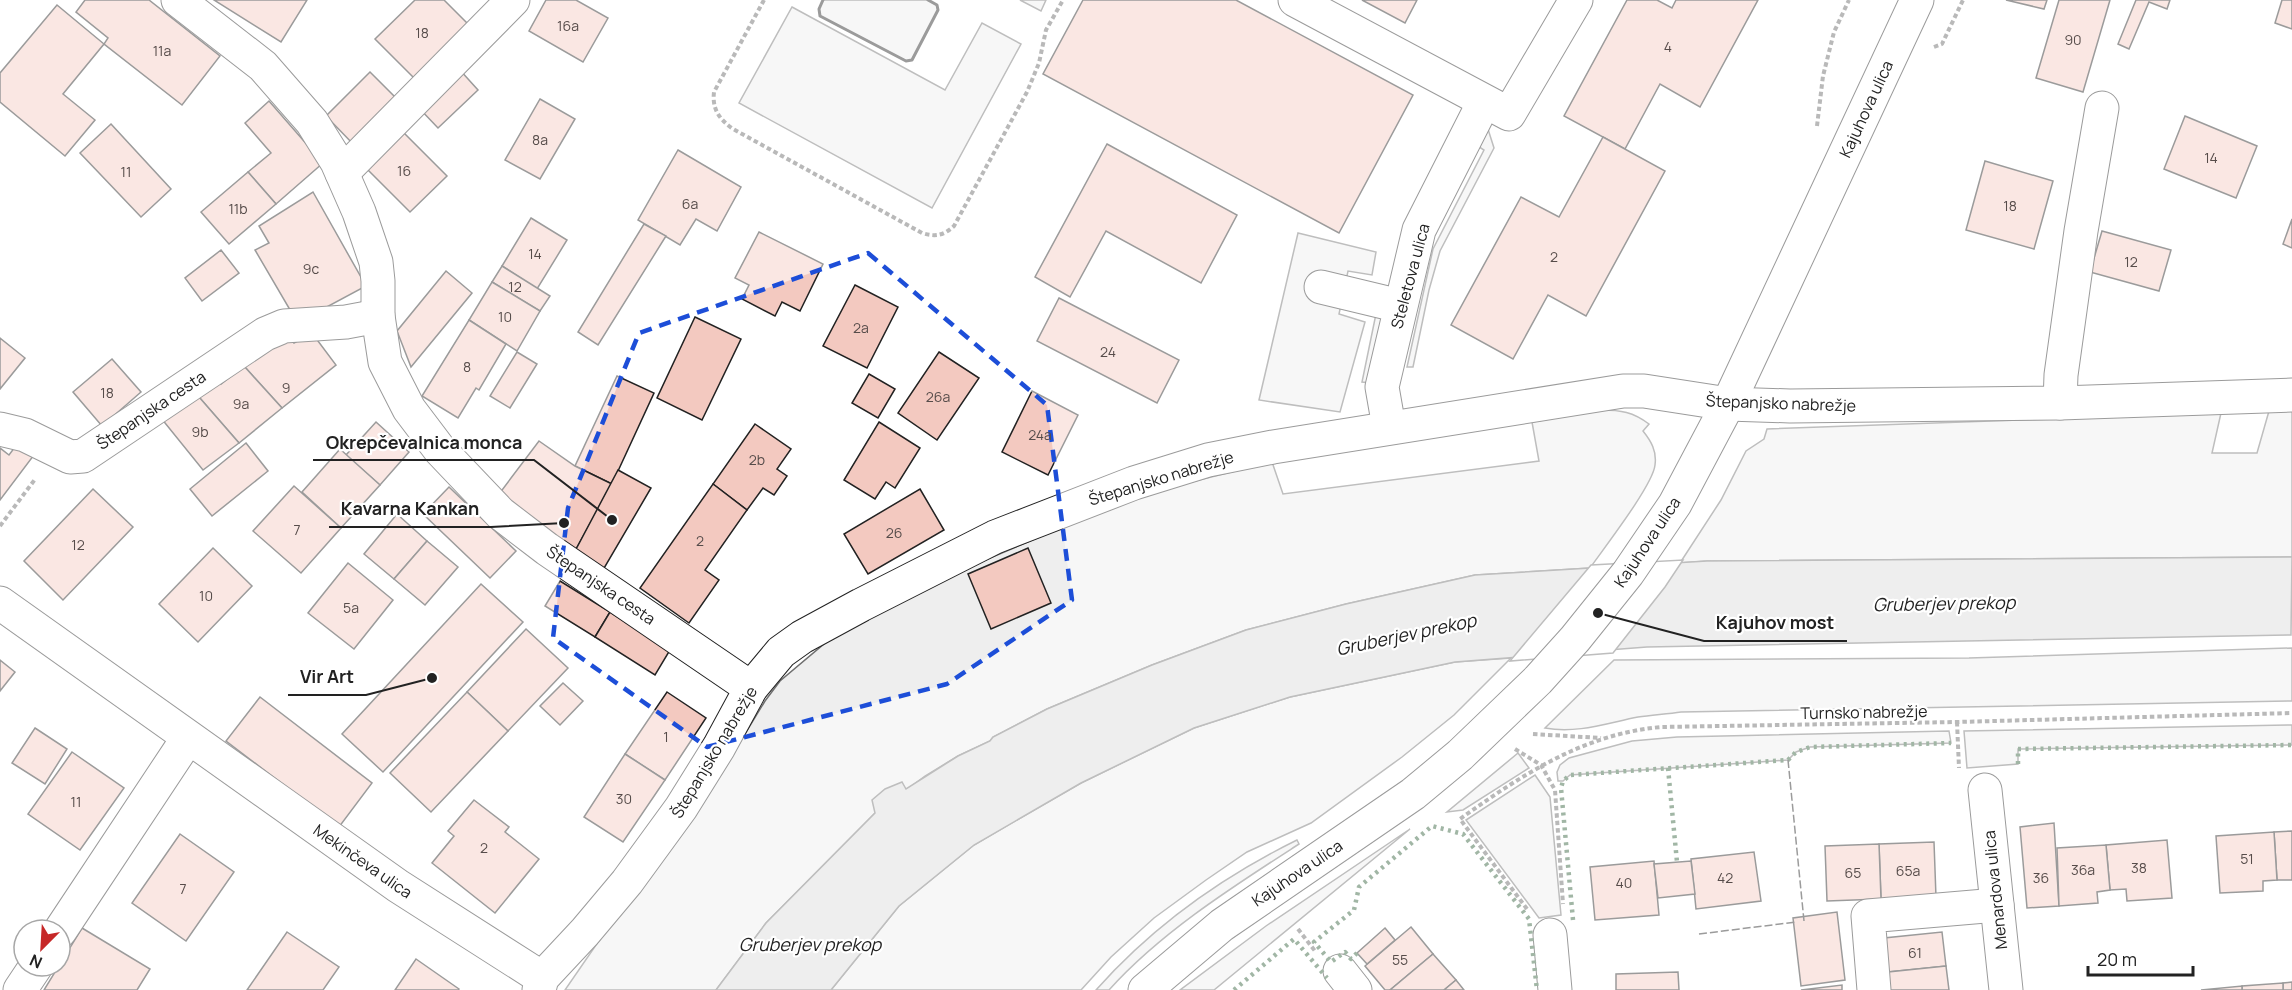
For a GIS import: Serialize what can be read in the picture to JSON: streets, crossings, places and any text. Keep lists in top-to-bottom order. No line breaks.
{"streets":{"street":["Kajuhova ulica","Steletova ulica","Štepanjsko nabrežje","Štepanjska cesta","Mekinčeva ulica","Menardova ulica"],"path":["Turnsko nabrežje"]},"crossings":[["Kajuhova ulica","Štepanjsko nabrežje"],["Steletova ulica","Štepanjsko nabrežje"],["Štepanjsko nabrežje","Štepanjska cesta"],["Štepanjsko nabrežje","Mekinčeva ulica"]],"water":["Gruberjev prekop"],"places":["Okrepčevalnica monca","Kavarna Kankan","Kajuhov most","Vir Art"],"house_numbers":["16a","18","90","4","11a","8a","14","16","11","6a","18","11b","14","2","12","9c","12","10","2a","24","8","9","18","26a","9a","9b","24a","2b","7","26","2","12","10","5a","1","30","11","2","51","38","36a","65a","65","42","36","40","7","61","55"],"scale_bar":"20 m","north":"bottom left"}
